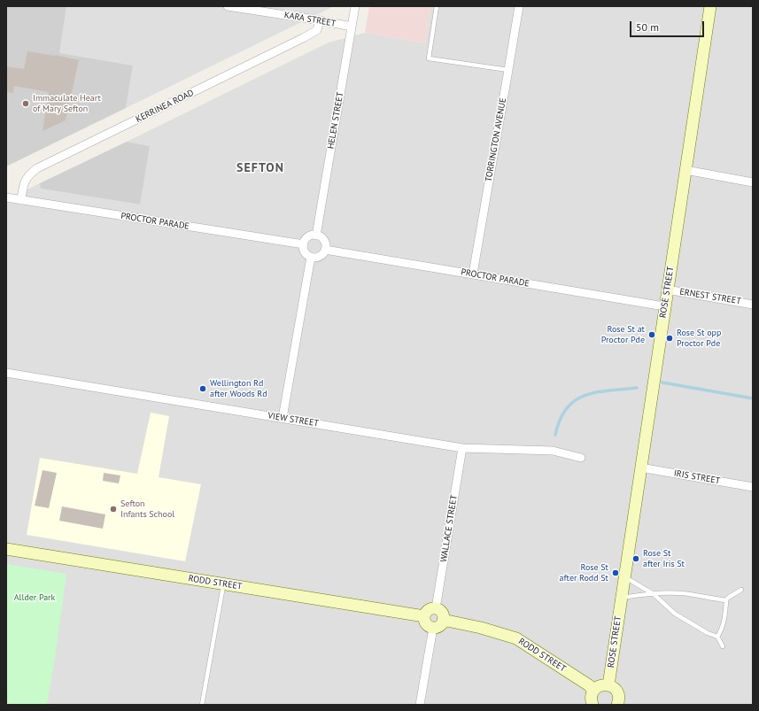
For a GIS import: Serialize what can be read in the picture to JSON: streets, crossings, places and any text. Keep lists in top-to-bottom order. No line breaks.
{"streets":{"street":["KARA STREET","KERRINEA ROAD","HELEN STREET","TORRINGTON AVENUE","PROCTOR PARADE","ROSE STREET","ERNEST STREET","VIEW STREET","IRIS STREET","WALLACE STREET","RODD STREET"]},"crossings":[["KARA STREET","KERRINEA ROAD"],["KARA STREET","HELEN STREET"],["KERRINEA ROAD","PROCTOR PARADE"],["HELEN STREET","PROCTOR PARADE"],["TORRINGTON AVENUE","PROCTOR PARADE"],["PROCTOR PARADE","ROSE STREET"],["ROSE STREET","ERNEST STREET"],["ROSE STREET","IRIS STREET"],["VIEW STREET","WALLACE STREET"],["WALLACE STREET","RODD STREET"]],"districts":["SEFTON"],"parks":["Allder Park"],"places":["Immaculate Heart of Mary Sefton","Rose St at Proctor Pde","Rose St opp Proctor Pde","Wellington Rd after Woods Rd","Sefton Infants School","Rose St after Iris St","Rose St after Rodd St"],"scale_bar":"50 m"}
